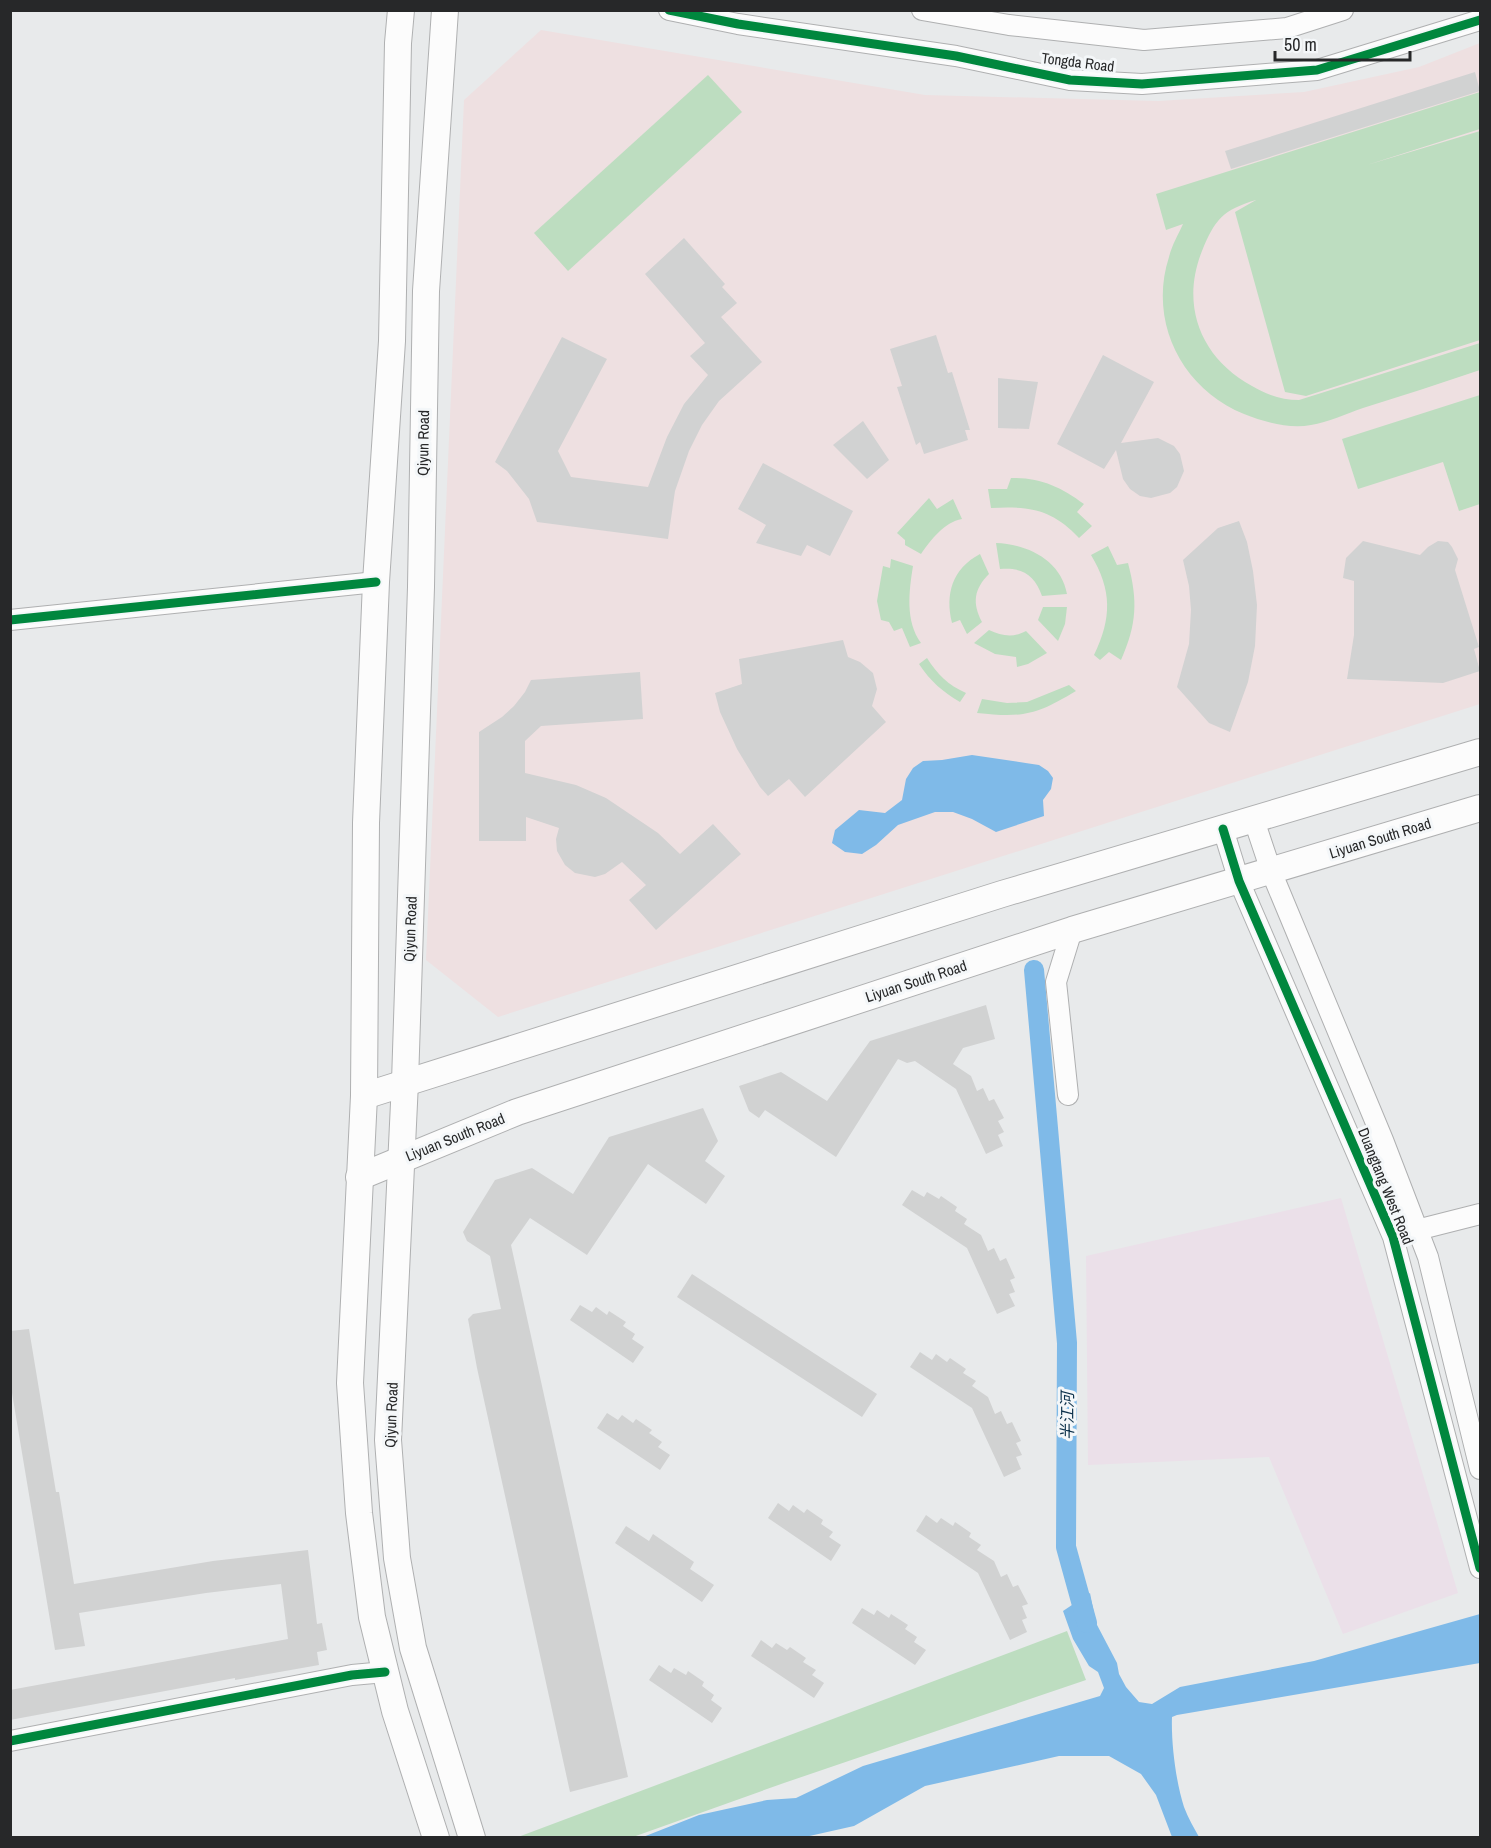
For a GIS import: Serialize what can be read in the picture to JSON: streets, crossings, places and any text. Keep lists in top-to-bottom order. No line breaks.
{"streets":{"main road":["Qiyun Road","Liyuan South Road"],"street":["Tongda Road","Duangtang West Road"]},"crossings":[["Qiyun Road","Liyuan South Road"],["Liyuan South Road","Duangtang West Road"]],"water":["半江河"],"scale_bar":"50 m"}
